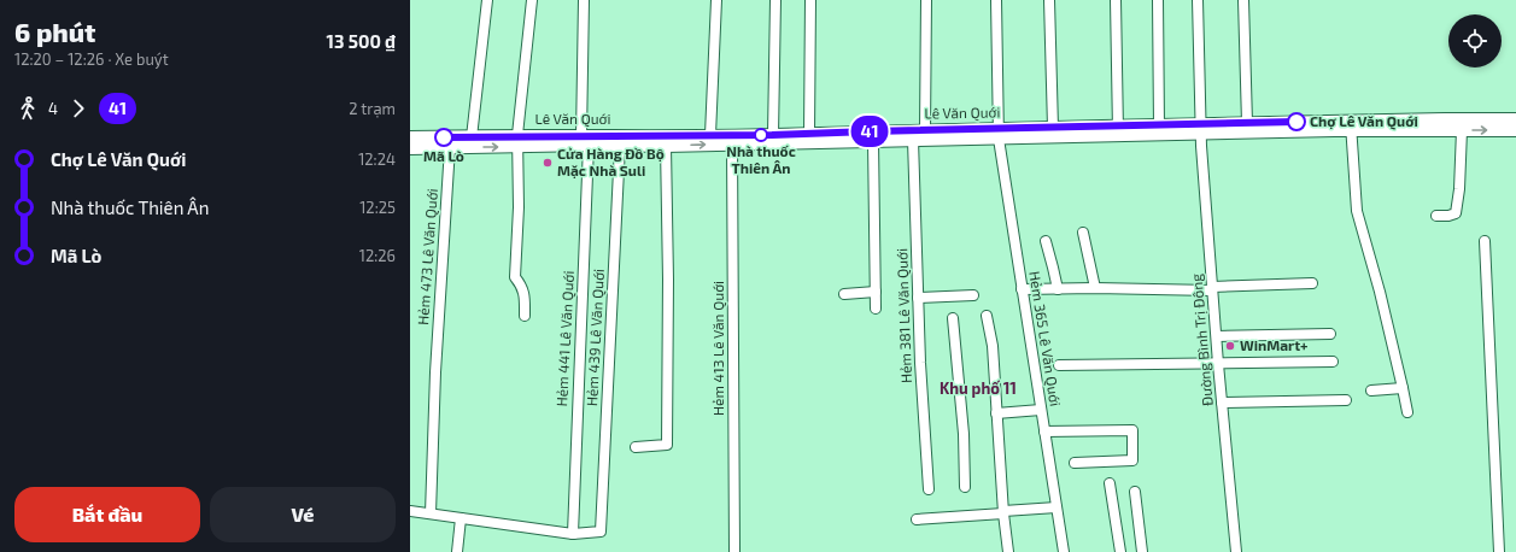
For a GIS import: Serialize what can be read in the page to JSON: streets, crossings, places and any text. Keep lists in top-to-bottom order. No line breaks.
{"streets":{"main road":["Lê Văn Quới"],"street":["Hẻm 473 Lê Văn Quới","Hẻm 381 Lê Văn Quới","Hẻm 439 Lê Văn Quới","Hẻm 441 Lê Văn Quới","Hẻm 365 Lê Văn Quới","Đường Bình Trị Đông","Hẻm 413 Lê Văn Quới"]},"crossings":[["Lê Văn Quới","Hẻm 473 Lê Văn Quới"],["Lê Văn Quới","Hẻm 381 Lê Văn Quới"],["Lê Văn Quới","Hẻm 439 Lê Văn Quới"],["Lê Văn Quới","Hẻm 441 Lê Văn Quới"],["Lê Văn Quới","Hẻm 365 Lê Văn Quới"],["Lê Văn Quới","Đường Bình Trị Đông"],["Lê Văn Quới","Hẻm 413 Lê Văn Quới"],["Hẻm 439 Lê Văn Quới","Hẻm 441 Lê Văn Quới"]],"districts":["Khu phố 11"],"places":["Chợ Lê Văn Quới","Nhà thuốc Thiên Ân","Mã Lò","Cửa Hàng Đồ Bộ Mặc Nhà Suli","WinMart+"],"lines":["bus line 41"],"page":{"heading":["6 phút","12:20 – 12:26 · Xe buýt","13 500 ₫"],"on_map":"41","legs":["4","41","2 trạm"],"list":[{"name":"Chợ Lê Văn Quới","value":"12:24"},{"name":"Nhà thuốc Thiên Ân","value":"12:25"},{"name":"Mã Lò","value":"12:26"}],"buttons":["Bắt đầu","Vé"]}}
